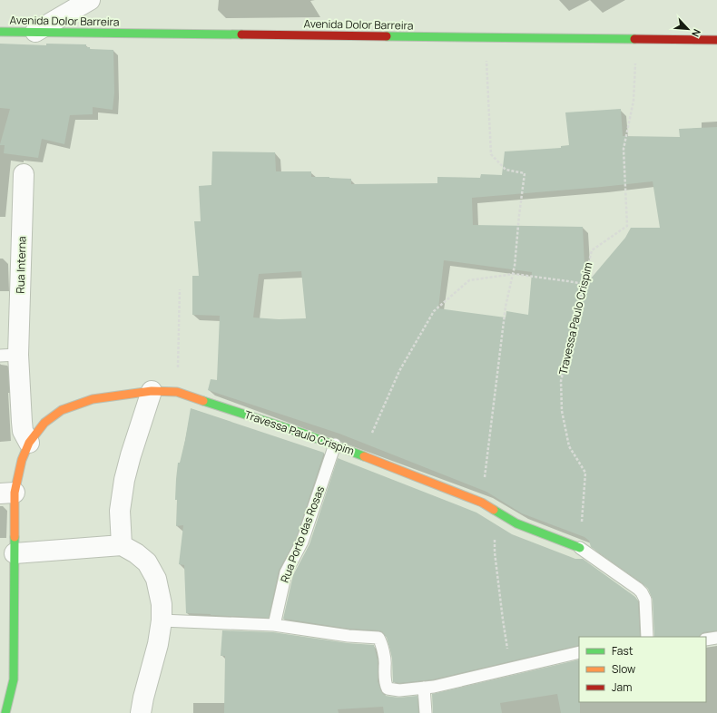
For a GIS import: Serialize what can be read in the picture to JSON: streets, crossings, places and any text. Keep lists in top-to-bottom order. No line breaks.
{"streets":{"street":["Avenida Dolor Barreira","Rua Interna","Travessa Paulo Crispim"],"lane":["Rua Porto das Rosas"]},"crossings":[["Avenida Dolor Barreira","Travessa Paulo Crispim"],["Rua Interna","Travessa Paulo Crispim"],["Travessa Paulo Crispim","Rua Porto das Rosas"]],"legend":["Fast","Slow","Jam"],"north":"bottom right"}
